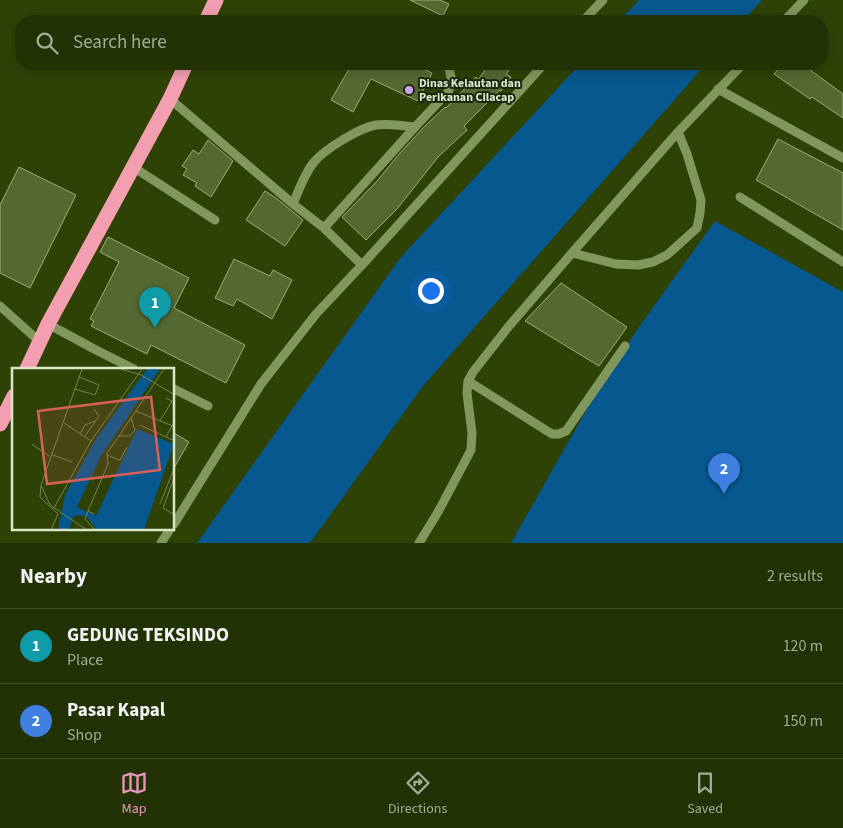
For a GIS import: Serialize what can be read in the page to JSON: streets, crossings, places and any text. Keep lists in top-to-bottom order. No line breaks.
{"places":["Dinas Kelautan dan Perikanan Cilacap"],"page":{"search":"Search here","pins":["1","2"],"heading":["Nearby","2 results"],"list":[{"mark":"1","name":"GEDUNG TEKSINDO","note":"Place","value":"120 m"},{"mark":"2","name":"Pasar Kapal","note":"Shop","value":"150 m"}],"nav":["Map","Directions","Saved"]}}
